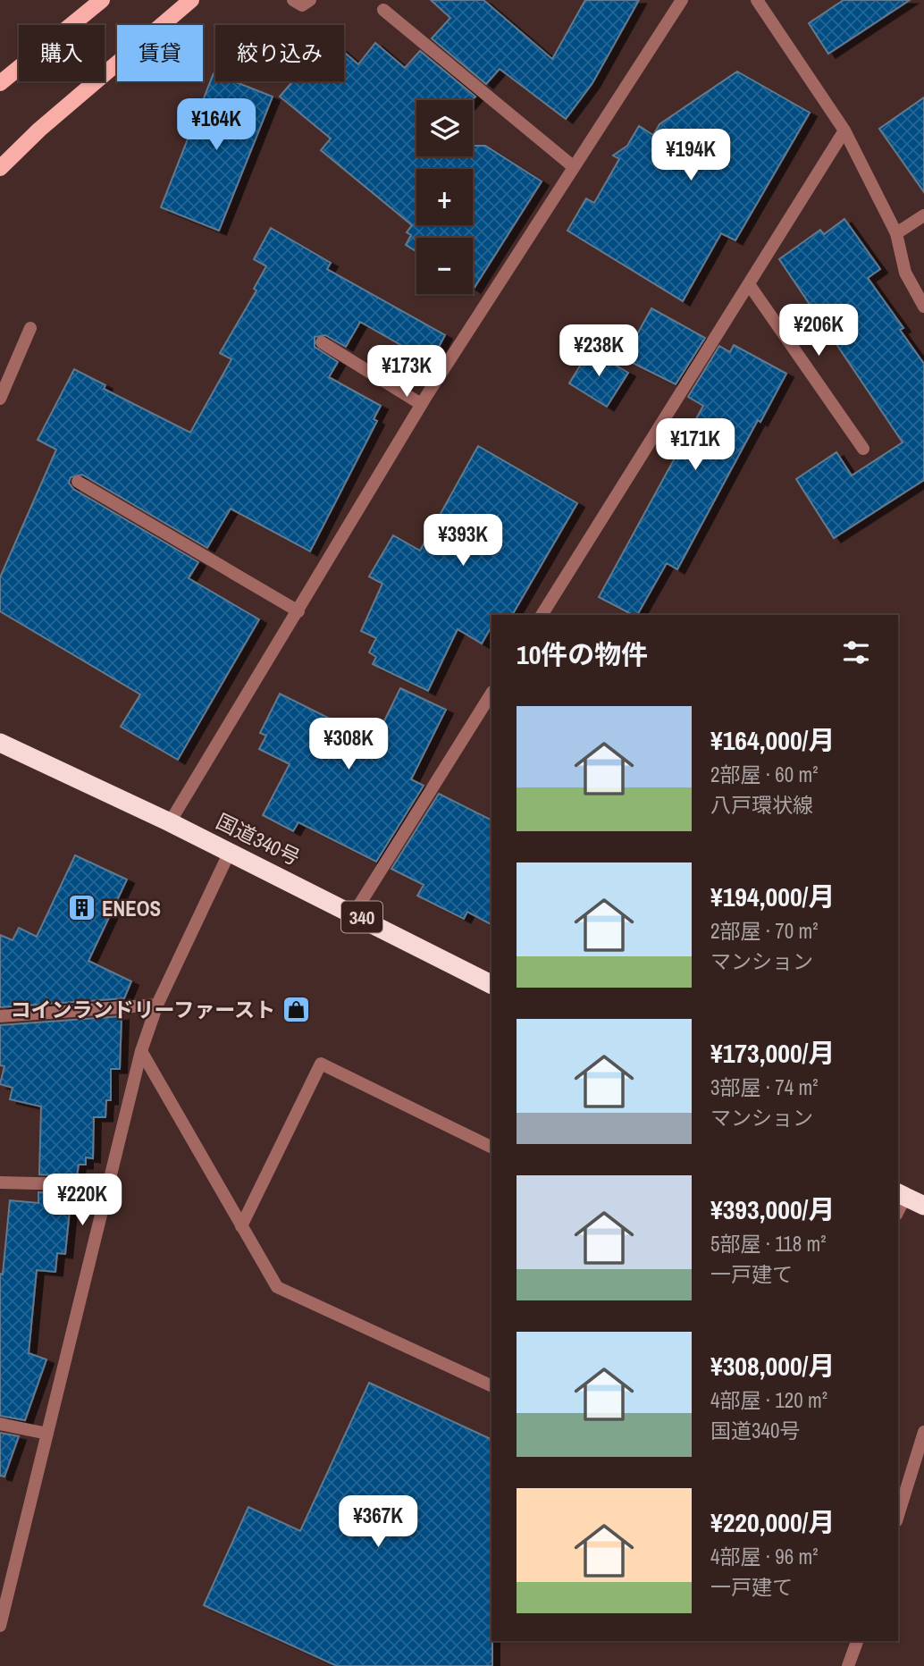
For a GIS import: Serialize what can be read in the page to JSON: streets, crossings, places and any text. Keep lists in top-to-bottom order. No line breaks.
{"streets":{"highway":["国道340号","340"]},"places":{"building":["ENEOS"],"shop":["コインランドリーファースト"]},"page":{"chip":["購入","賃貸","絞り込み"],"price":["¥164K","¥194K","¥206K","¥238K","¥173K","¥171K","¥393K","¥308K","¥220K","¥367K"],"map_buttons":["+","−"],"heading":"10件の物件","list":[{"name":"¥164,000/月","note":"2部屋 · 60 m² · 八戸環状線"},{"name":"¥194,000/月","note":"2部屋 · 70 m² · マンション"},{"name":"¥173,000/月","note":"3部屋 · 74 m² · マンション"},{"name":"¥393,000/月","note":"5部屋 · 118 m² · 一戸建て"},{"name":"¥308,000/月","note":"4部屋 · 120 m² · 国道340号"},{"name":"¥220,000/月","note":"4部屋 · 96 m² · 一戸建て"}]}}
